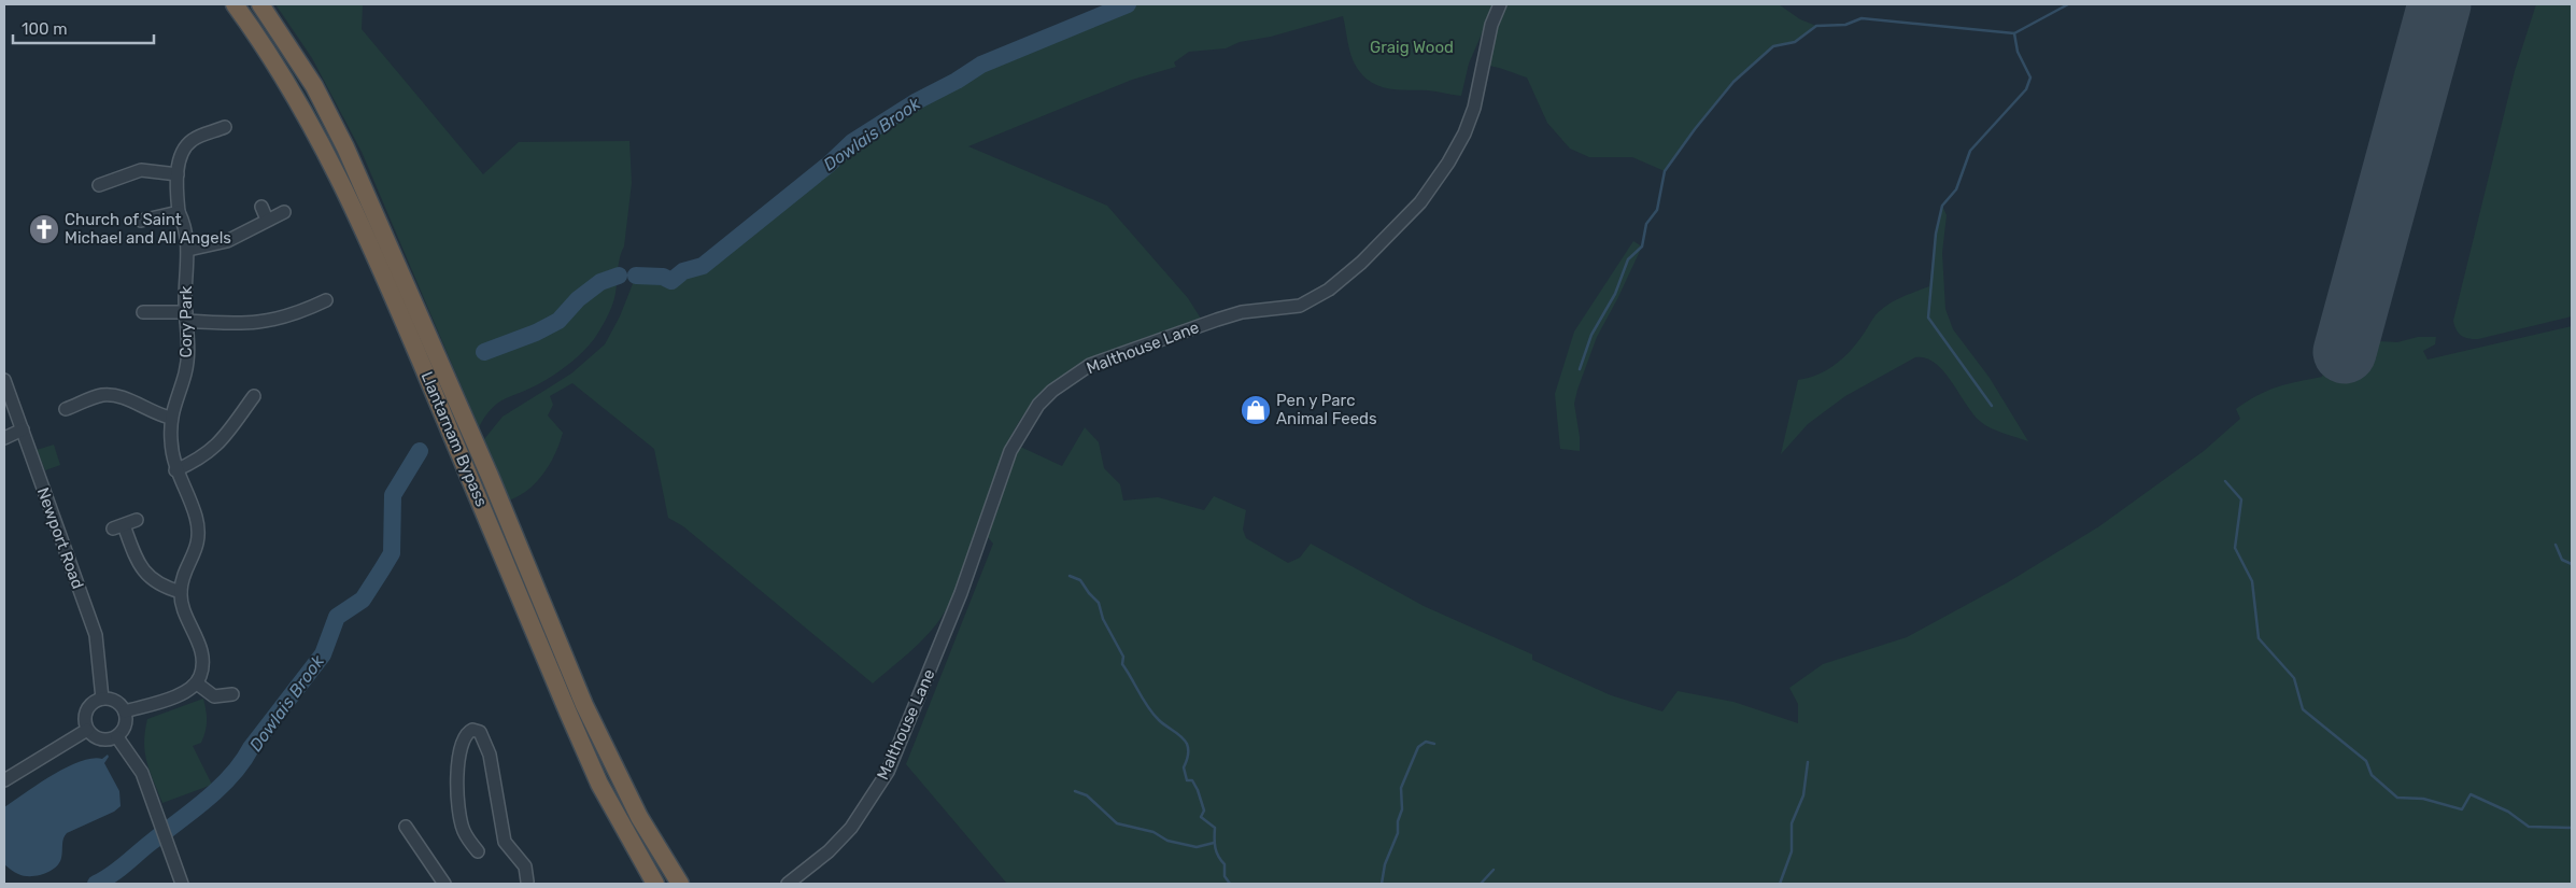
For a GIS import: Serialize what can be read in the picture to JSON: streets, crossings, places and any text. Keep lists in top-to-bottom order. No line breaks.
{"streets":{"highway":["Llantarnam Bypass"],"street":["Cory Park","Malthouse Lane","Newport Road"]},"water":["Dowlais Brook"],"parks":["Graig Wood"],"places":{"church":["Church of Saint Michael and All Angels"],"shop":["Pen y Parc Animal Feeds"]},"scale_bar":"100 m"}
